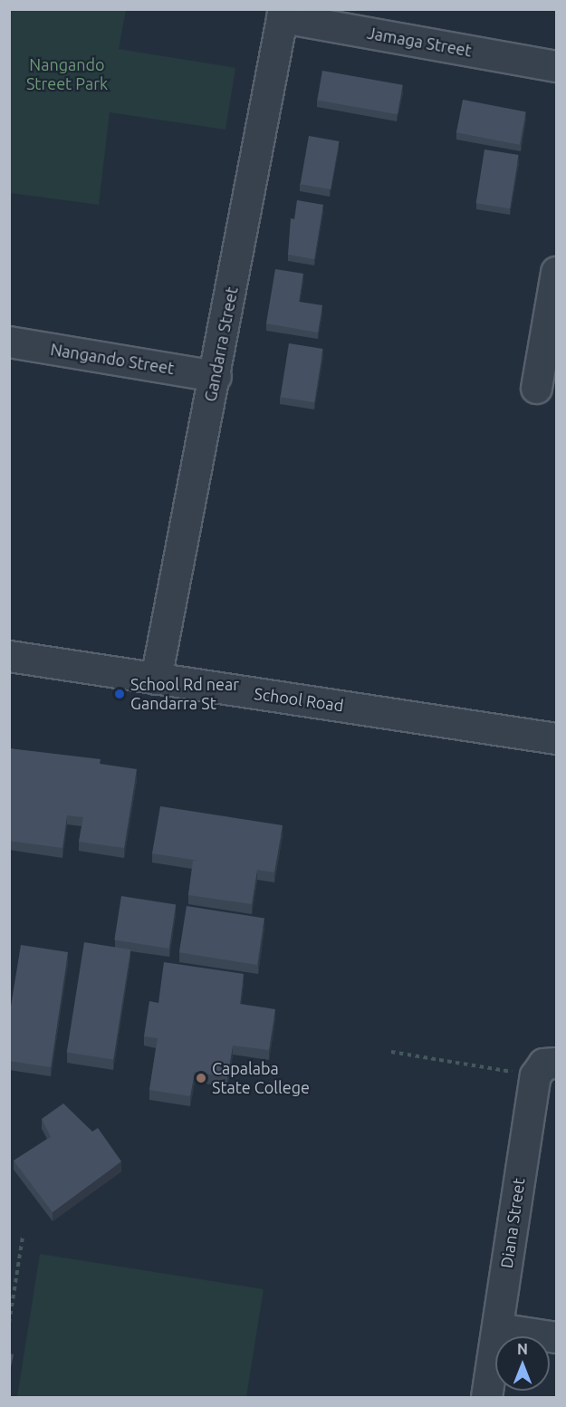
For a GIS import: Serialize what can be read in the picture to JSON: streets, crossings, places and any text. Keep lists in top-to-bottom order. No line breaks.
{"streets":{"street":["Jamaga Street","Gandarra Street","Nangando Street","School Road","Diana Street"]},"crossings":[["Jamaga Street","Gandarra Street"],["Gandarra Street","Nangando Street"],["Gandarra Street","School Road"]],"parks":["Nangando Street Park"],"places":["School Rd near Gandarra St","Capalaba State College"],"north":"top"}
